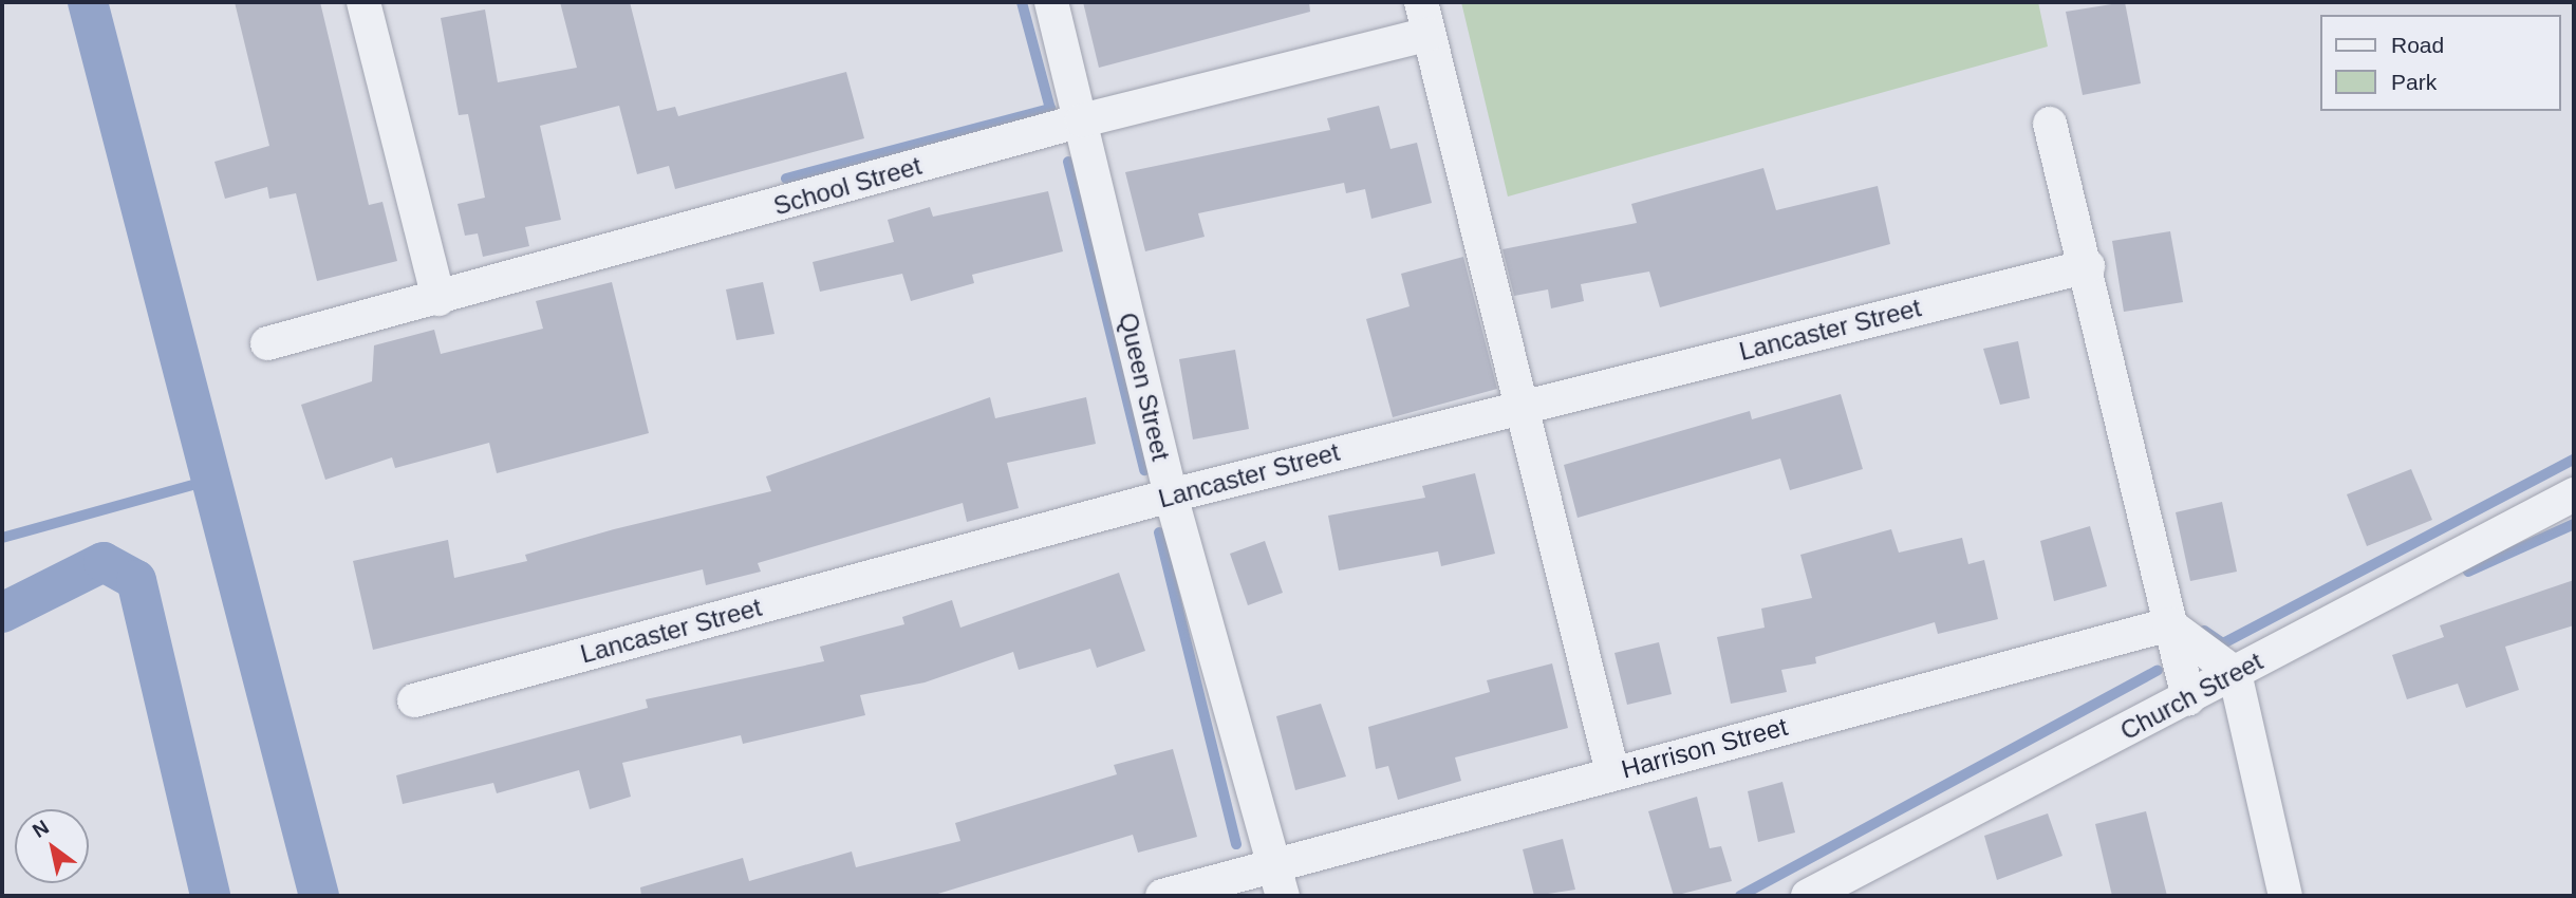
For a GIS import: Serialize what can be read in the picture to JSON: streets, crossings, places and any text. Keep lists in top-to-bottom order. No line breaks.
{"streets":{"street":["School Street","Lancaster Street","Queen Street","Church Street","Harrison Street"]},"crossings":[["School Street","Queen Street"],["Lancaster Street","Queen Street"],["Queen Street","Harrison Street"]],"legend":["Road","Park"],"north":"top left"}
